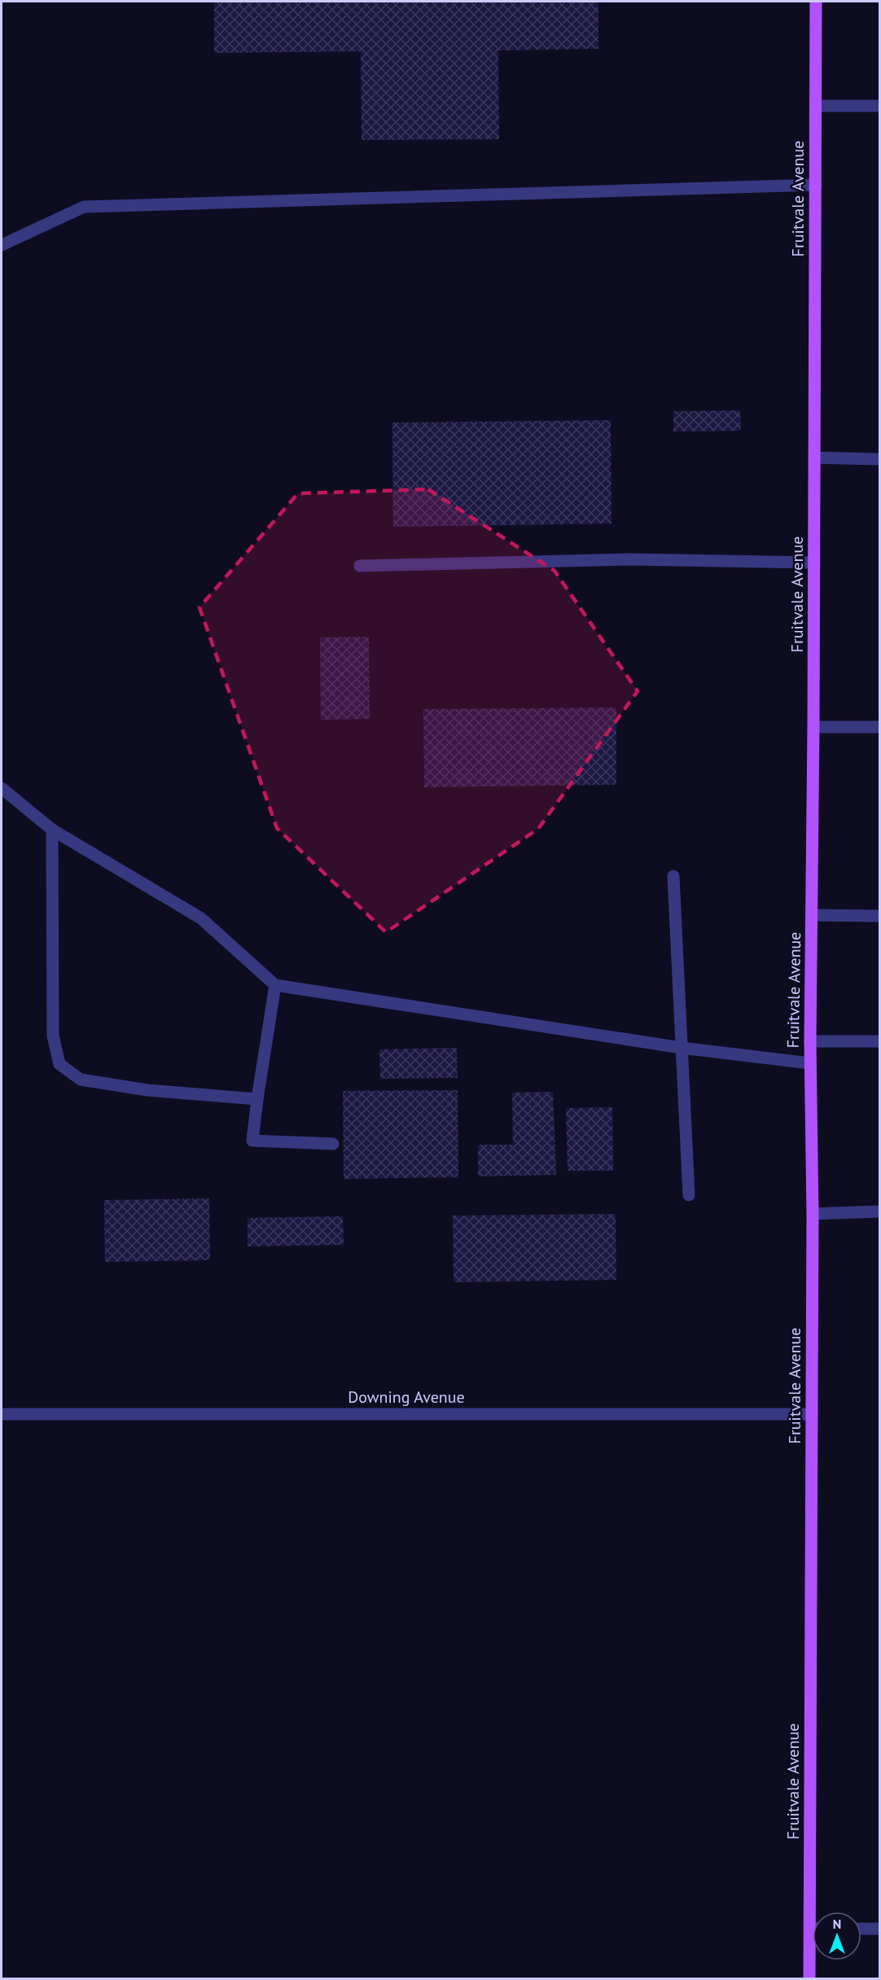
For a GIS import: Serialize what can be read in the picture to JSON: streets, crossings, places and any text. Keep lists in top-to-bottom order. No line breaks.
{"streets":{"main road":["Fruitvale Avenue"],"street":["Downing Avenue"]},"crossings":[["Fruitvale Avenue","Downing Avenue"]],"north":"top"}
